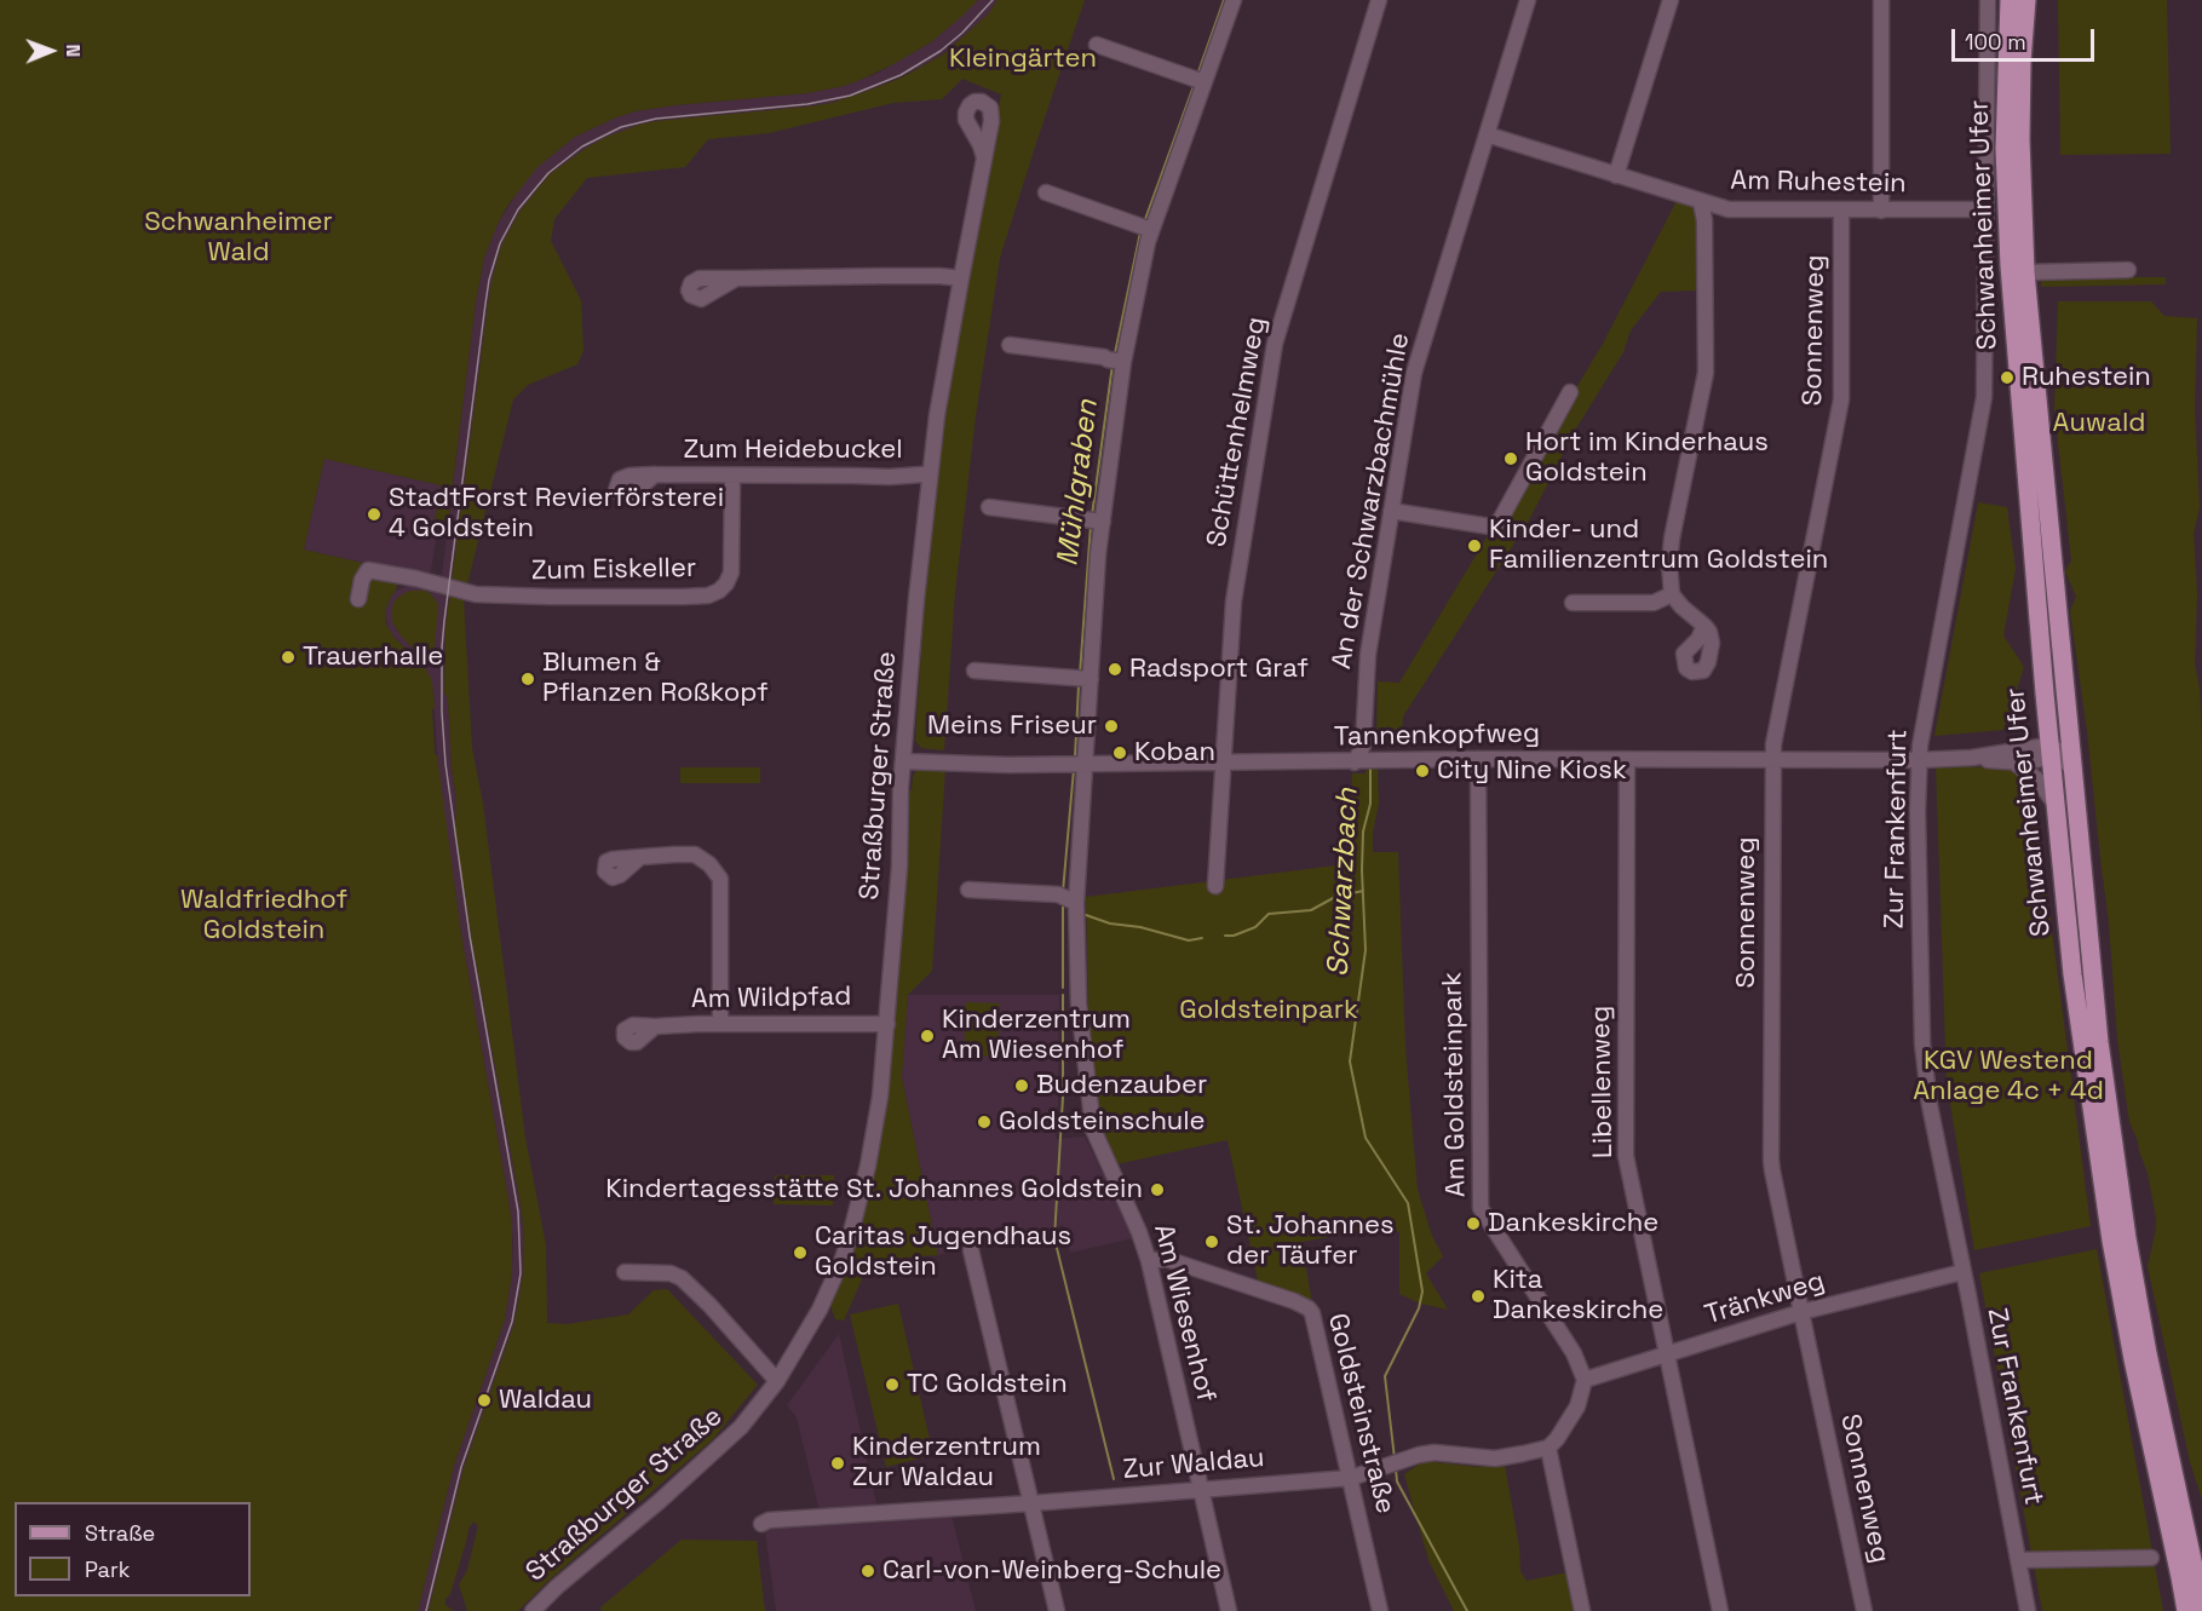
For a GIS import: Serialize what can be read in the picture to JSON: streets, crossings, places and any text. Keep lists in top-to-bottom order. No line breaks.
{"streets":{"main road":["Schwanheimer Ufer"],"street":["Am Ruhestein","Sonnenweg","Schüttenhelmweg","Zum Heidebuckel","An der Schwarzbachmühle","Zum Eiskeller","Tannenkopfweg","Straßburger Straße","Zur Frankenfurt","Am Wildpfad","Libellenweg","Am Goldsteinpark","Tränkweg","Am Wiesenhof","Goldsteinstraße","Zur Waldau"]},"crossings":[["Am Ruhestein","Sonnenweg"],["Am Ruhestein","An der Schwarzbachmühle"],["Am Ruhestein","Zur Frankenfurt"],["Schwanheimer Ufer","Tannenkopfweg"],["Sonnenweg","Tannenkopfweg"],["Sonnenweg","Tränkweg"],["Schüttenhelmweg","Tannenkopfweg"],["Zum Heidebuckel","Zum Eiskeller"],["Zum Heidebuckel","Straßburger Straße"],["An der Schwarzbachmühle","Tannenkopfweg"],["Tannenkopfweg","Straßburger Straße"],["Tannenkopfweg","Zur Frankenfurt"],["Tannenkopfweg","Libellenweg"],["Tannenkopfweg","Am Goldsteinpark"],["Tannenkopfweg","Am Wiesenhof"],["Straßburger Straße","Am Wildpfad"],["Zur Frankenfurt","Tränkweg"],["Libellenweg","Tränkweg"],["Am Goldsteinpark","Tränkweg"],["Am Wiesenhof","Goldsteinstraße"],["Am Wiesenhof","Zur Waldau"],["Goldsteinstraße","Zur Waldau"]],"water":["Mühlgraben","Schwarzbach"],"parks":["Kleingärten","Schwanheimer Wald","Auwald","Waldfriedhof Goldstein","Goldsteinpark","KGV Westend Anlage 4c + 4d"],"places":["Ruhestein","Hort im Kinderhaus Goldstein","StadtForst Revierförsterei 4 Goldstein","Kinder- und Familienzentrum Goldstein","Trauerhalle","Radsport Graf","Blumen & Pflanzen Roßkopf","Meins Friseur","Koban","City Nine Kiosk","Kinderzentrum Am Wiesenhof","Budenzauber","Goldsteinschule","Kindertagesstätte St. Johannes Goldstein","Dankeskirche","St. Johannes der Täufer","Caritas Jugendhaus Goldstein","Kita Dankeskirche","TC Goldstein","Waldau","Kinderzentrum Zur Waldau","Carl-von-Weinberg-Schule"],"legend":["Straße","Park"],"scale_bar":"100 m","north":"right"}
